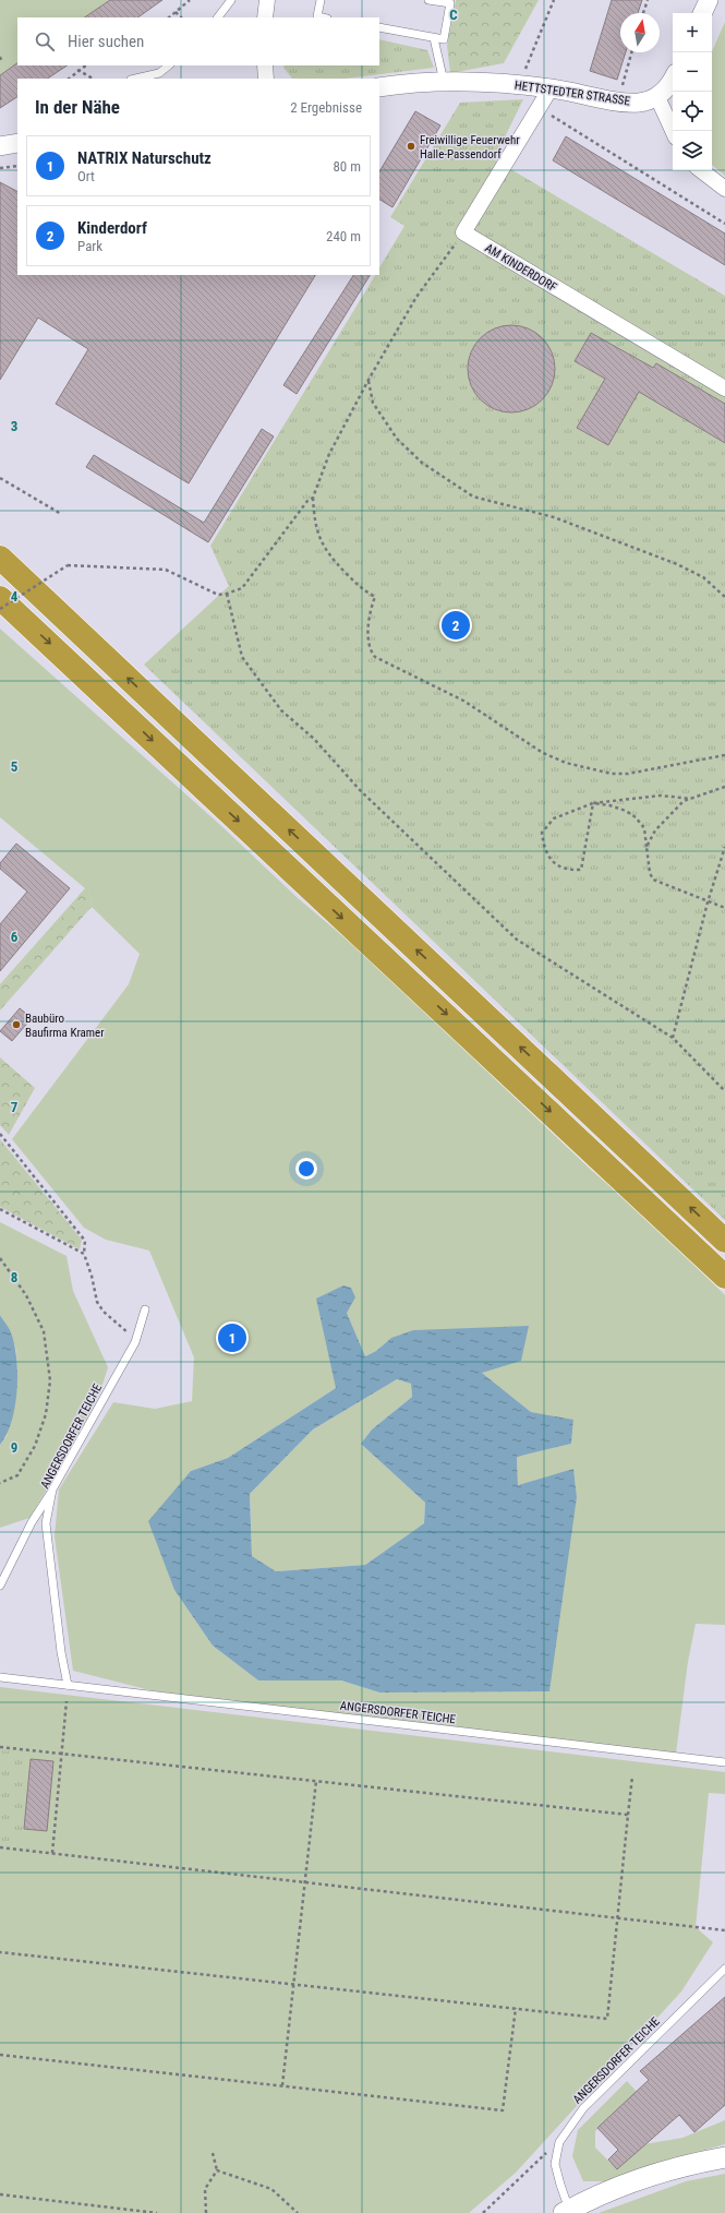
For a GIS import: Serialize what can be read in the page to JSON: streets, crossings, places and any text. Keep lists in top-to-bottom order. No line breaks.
{"streets":{"street":["HETTSTEDTER STRASSE","AM KINDERDORF"],"lane":["ANGERSDORFER TEICHE"]},"places":["Freiwillige Feuerwehr Halle-Passendorf","Baubüro Baufirma Kramer"],"north":"top","page":{"map_buttons":["+","−"],"search":"Hier suchen","heading":["In der Nähe","2 Ergebnisse"],"list":[{"mark":"1","name":"NATRIX Naturschutz","note":"Ort","value":"80 m"},{"mark":"2","name":"Kinderdorf","note":"Park","value":"240 m"}],"pins":["2","1"]},"grid":{"columns":["C"],"rows":["3","4","5","6","7","8","9"]}}
